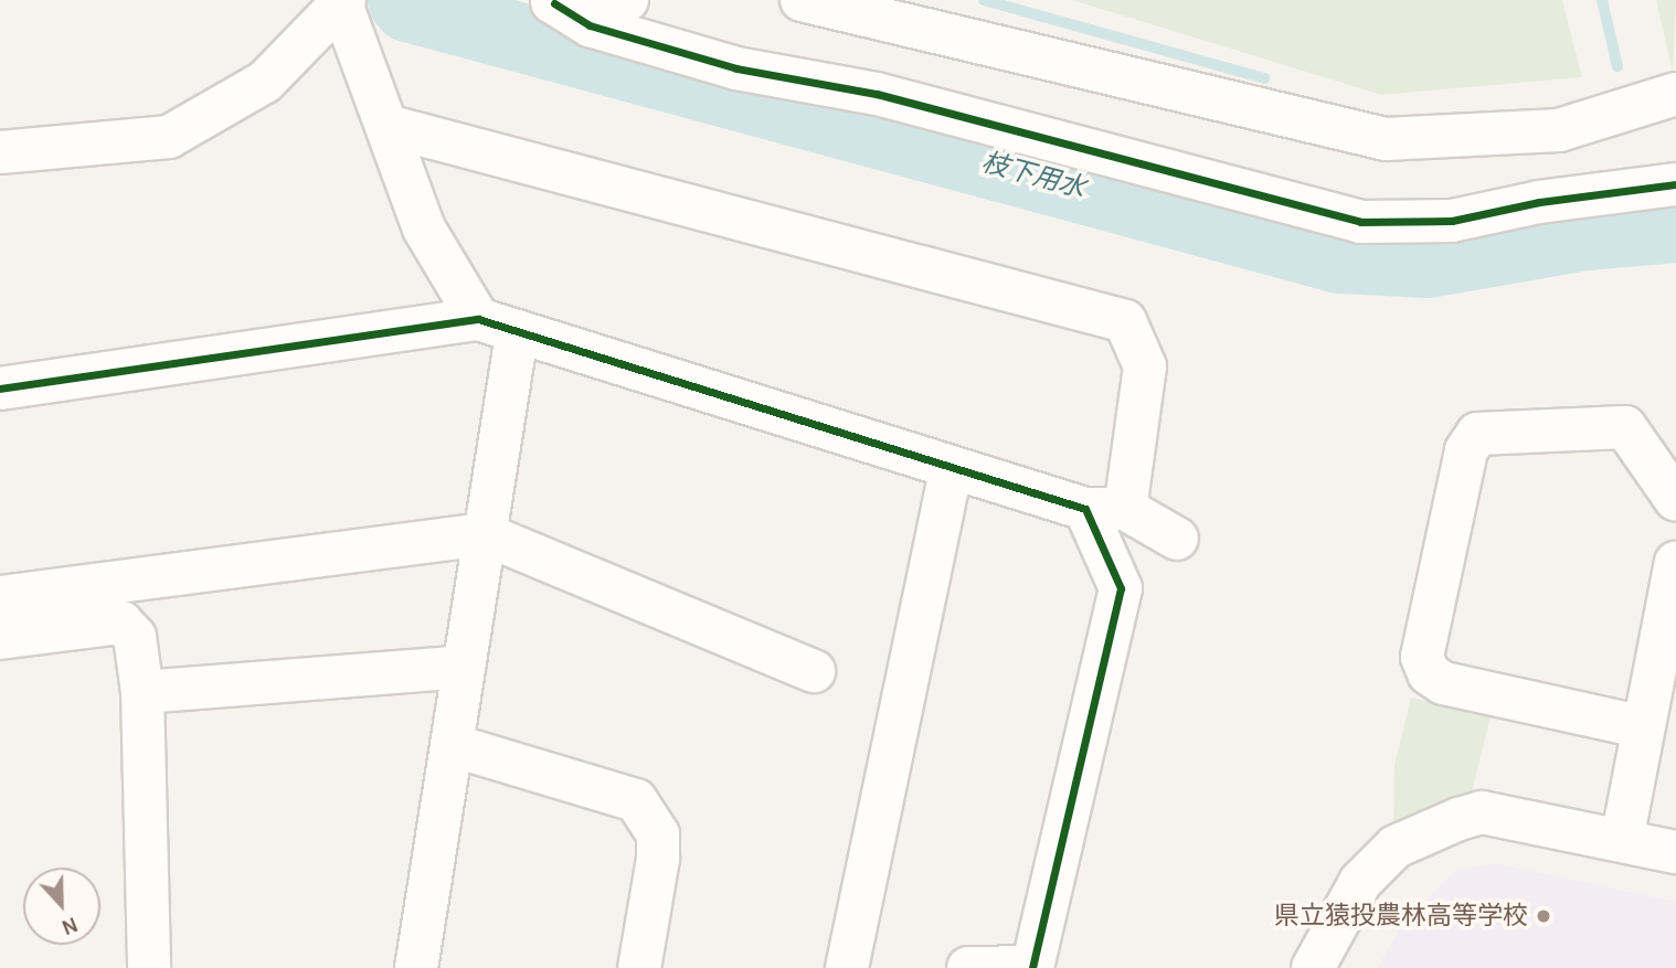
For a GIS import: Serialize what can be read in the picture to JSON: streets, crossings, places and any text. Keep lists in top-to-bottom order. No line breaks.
{"water":["枝下用水"],"places":["県立猿投農林高等学校"],"north":"bottom"}
